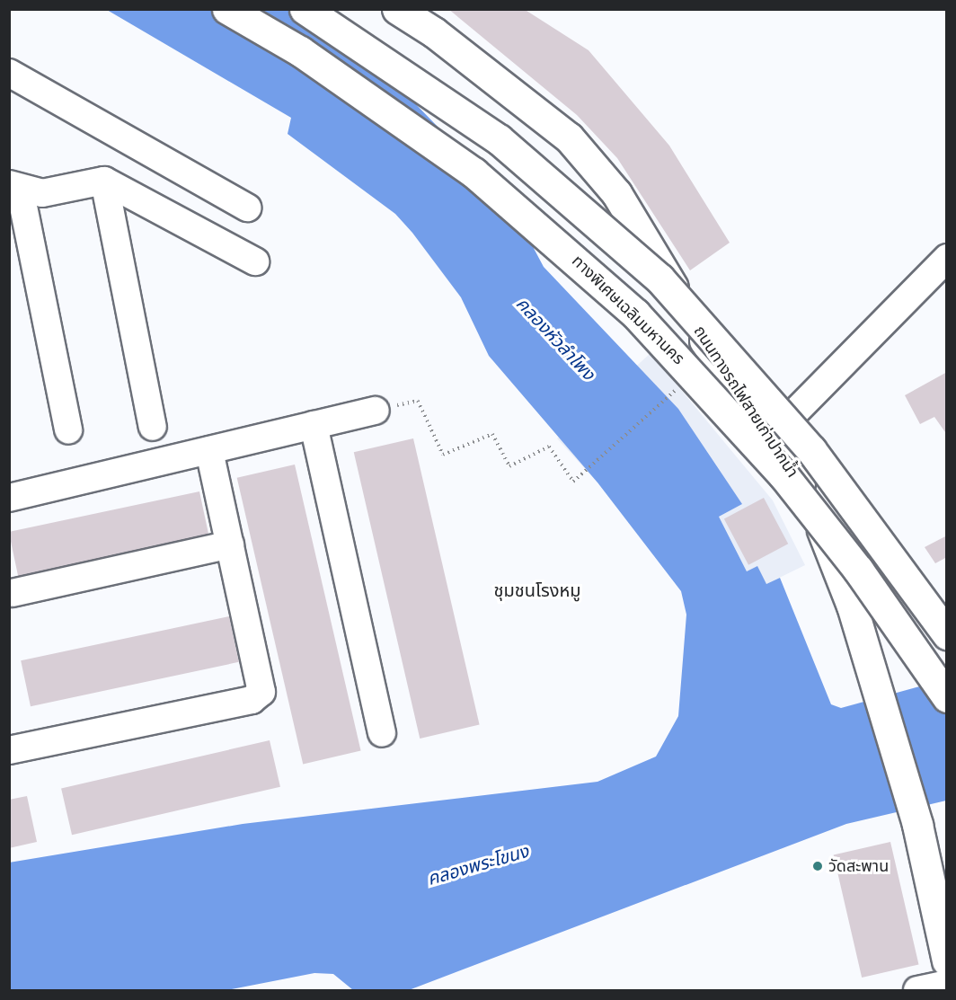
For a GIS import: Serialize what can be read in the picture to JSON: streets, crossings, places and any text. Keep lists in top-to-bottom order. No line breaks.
{"streets":{"main road":["ทางพิเศษเฉลิมมหานคร","ถนนทางรถไฟสายเก่าปากน้ำ"]},"districts":["ชุมชนโรงหมู"],"water":["คลองหัวลำโพง","คลองพระโขนง"],"places":["วัดสะพาน"]}
